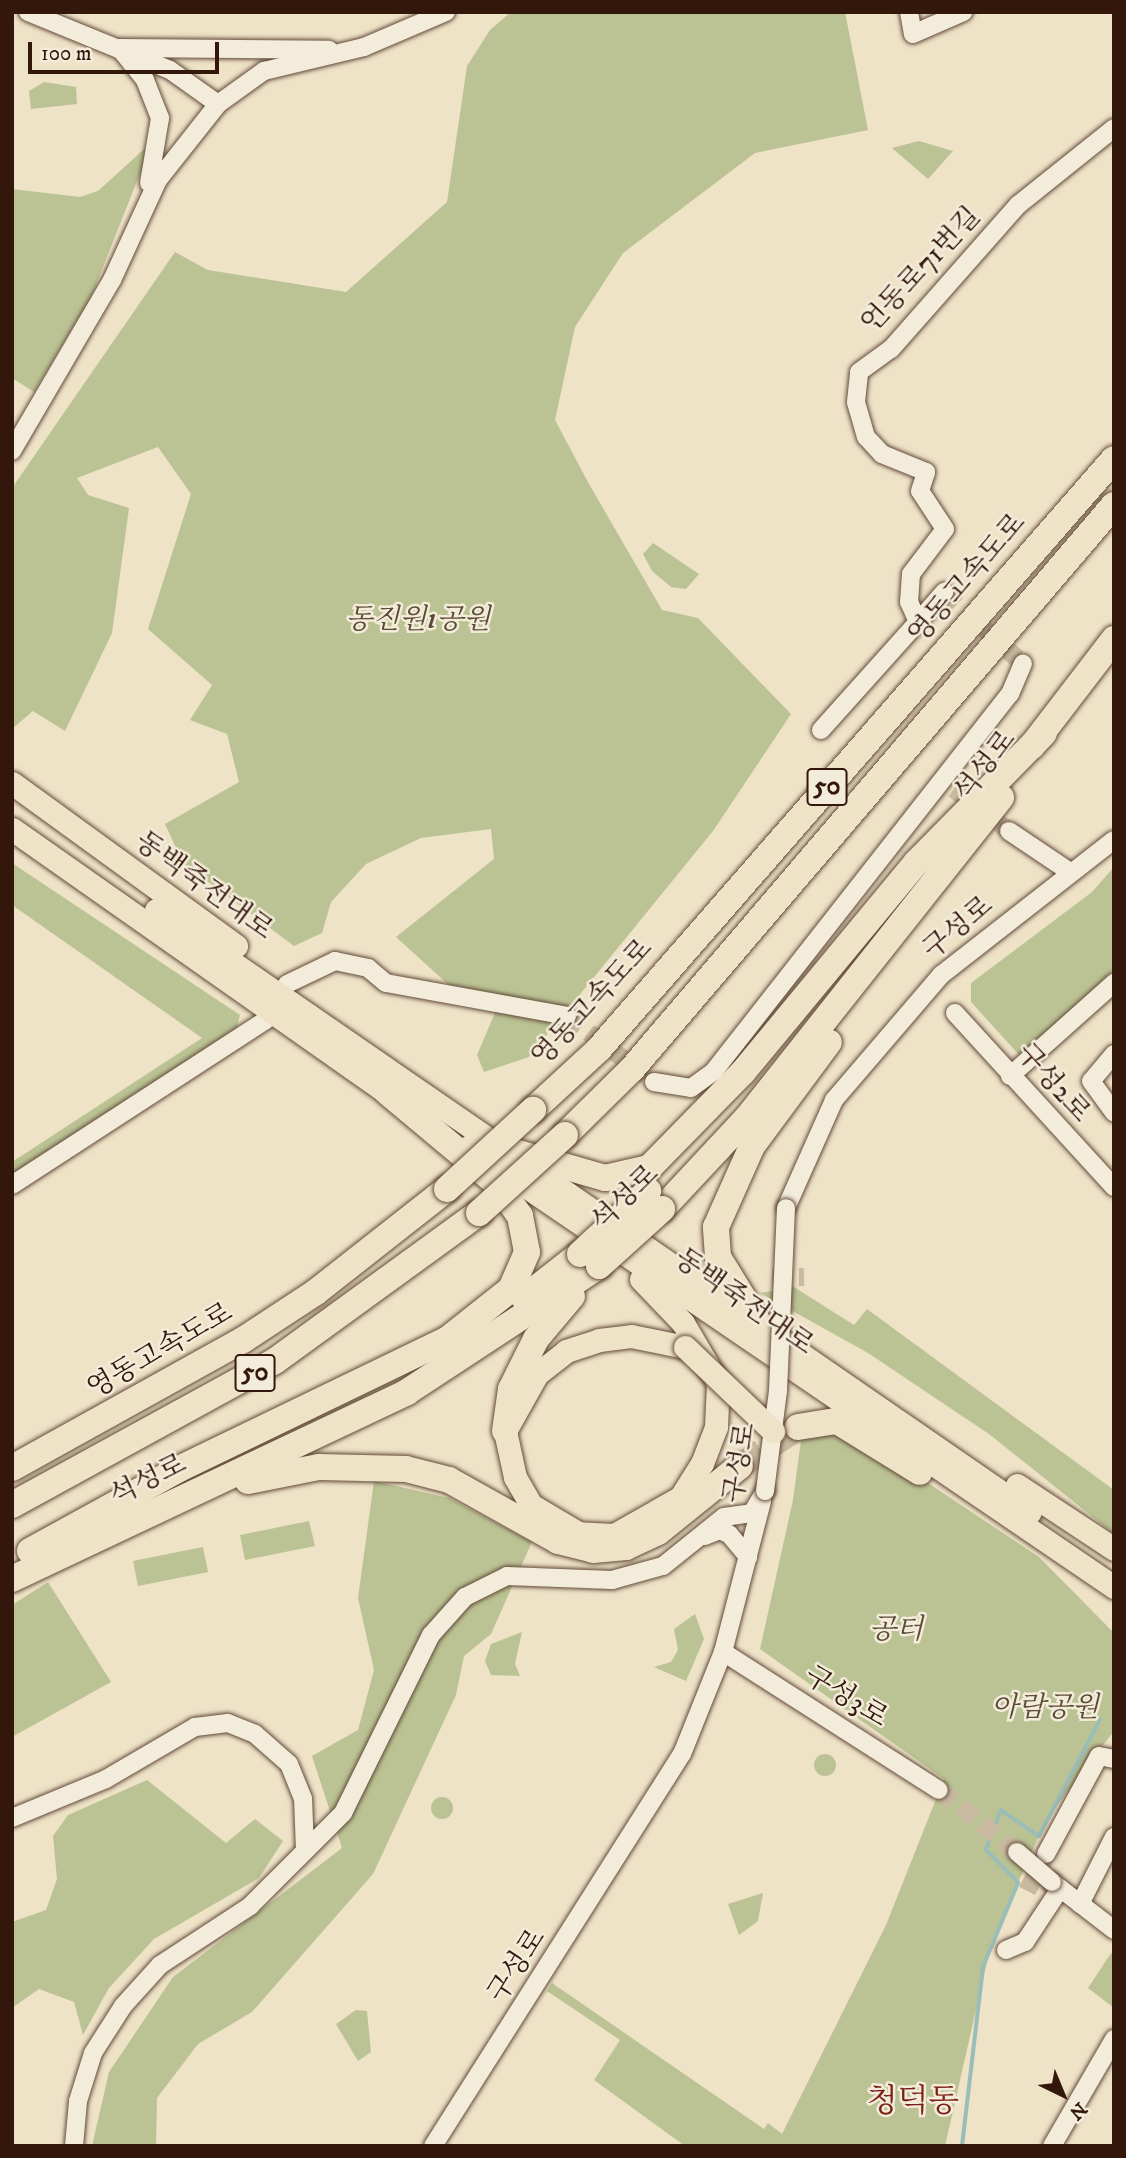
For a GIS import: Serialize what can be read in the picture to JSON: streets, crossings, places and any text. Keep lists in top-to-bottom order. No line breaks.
{"streets":{"highway":["영동고속도로","석성로","50"],"main road":["동백죽전대로"],"street":["언동로71번길","구성로","구성2로","구성3로"]},"crossings":[["구성로","구성3로"]],"districts":["청덕동"],"parks":["동진원1공원","공터","아람공원"],"scale_bar":"100 m","north":"bottom right"}
